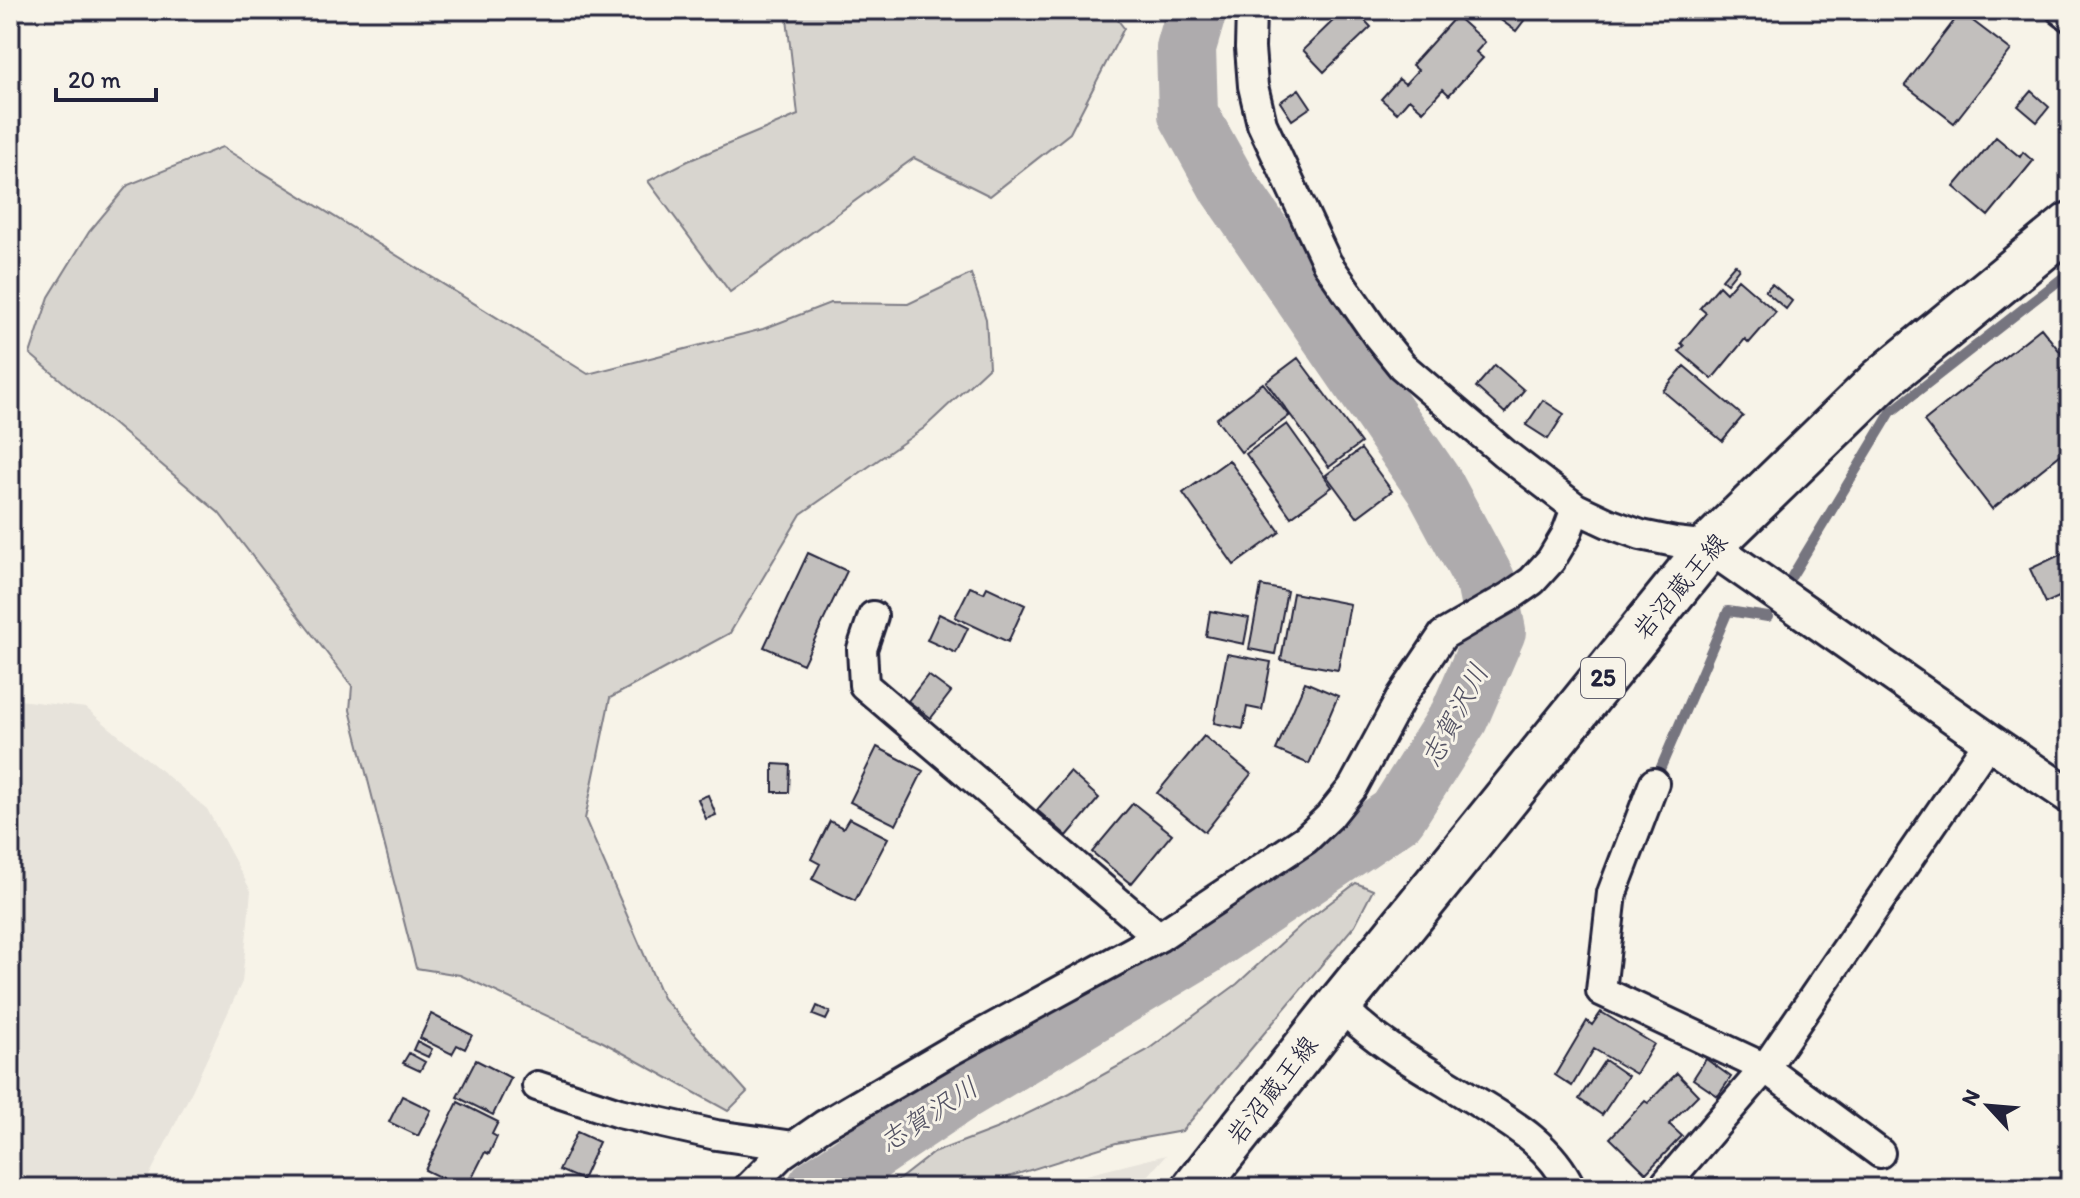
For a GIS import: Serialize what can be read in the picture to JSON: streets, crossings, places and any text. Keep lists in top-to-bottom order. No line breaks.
{"streets":{"main road":["岩沼蔵王線","25"]},"water":["志賀沢川"],"scale_bar":"20 m","north":"top left"}
